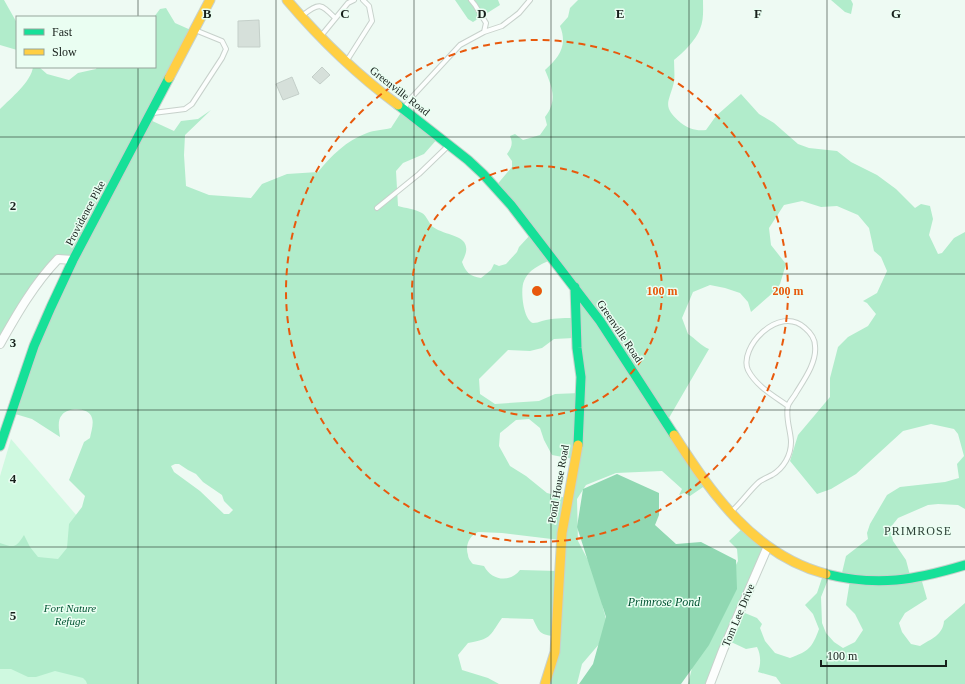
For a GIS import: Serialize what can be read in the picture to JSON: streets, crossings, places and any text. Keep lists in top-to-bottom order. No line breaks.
{"streets":{"main road":["Greenville Road","Providence Pike","Pond House Road"],"street":["Tom Lee Drive"]},"crossings":[["Greenville Road","Pond House Road"],["Greenville Road","Tom Lee Drive"]],"districts":["PRIMROSE"],"water":["Primrose Pond"],"parks":["Fort Nature Refuge"],"legend":["Fast","Slow"],"scale_bar":"100 m","grid":{"columns":["B","C","D","E","F","G"],"rows":["2","3","4","5"]},"rings":["100 m","200 m"]}
